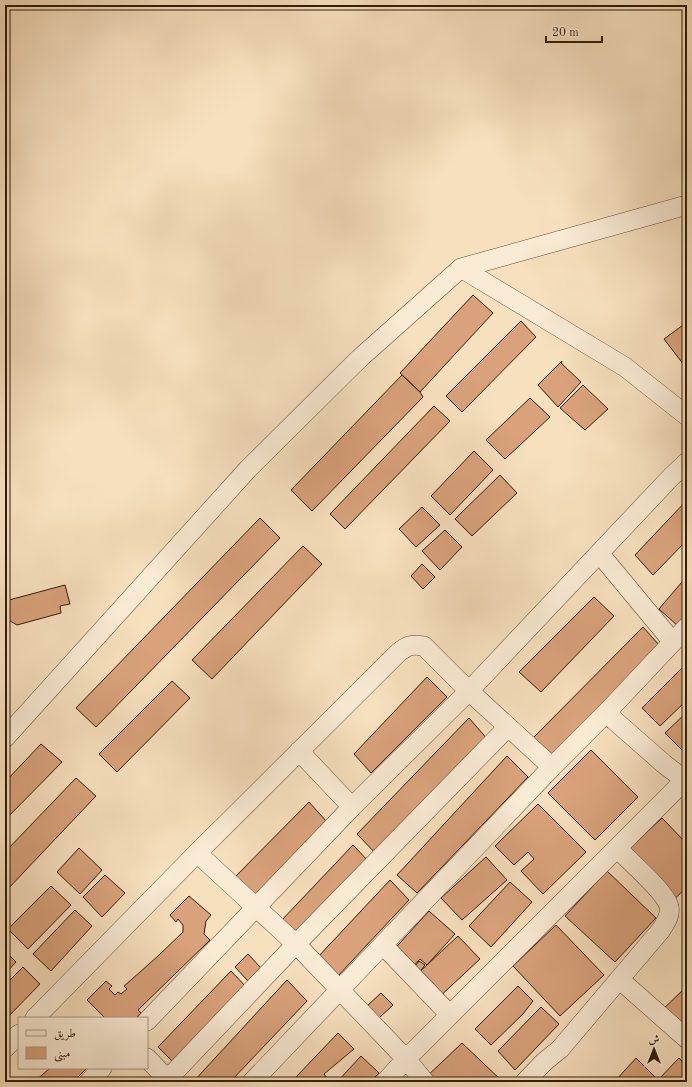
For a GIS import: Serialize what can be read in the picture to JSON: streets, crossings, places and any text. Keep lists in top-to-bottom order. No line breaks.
{"legend":["طريق","مبنى"],"scale_bar":"20 m","north":"top"}
